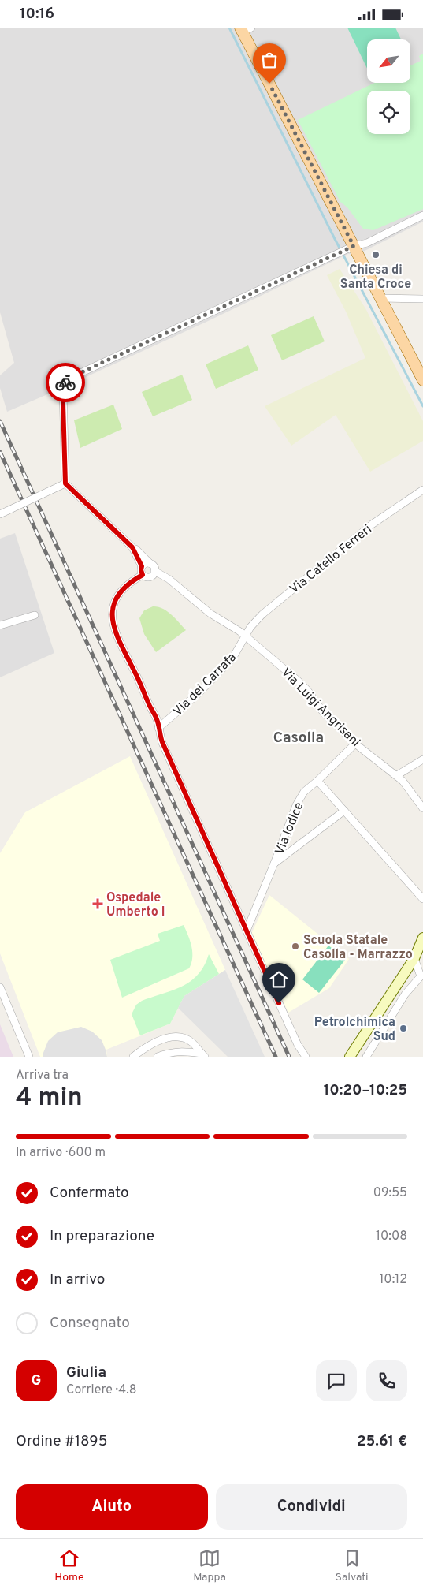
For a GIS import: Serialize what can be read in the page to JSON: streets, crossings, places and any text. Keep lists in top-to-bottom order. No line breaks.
{"streets":{"street":["Via Catello Ferreri","Via dei Carrafa","Via Luigi Angrisani","Via Iodice"]},"crossings":[["Via Catello Ferreri","Via dei Carrafa"],["Via Catello Ferreri","Via Luigi Angrisani"],["Via dei Carrafa","Via Luigi Angrisani"],["Via Luigi Angrisani","Via Iodice"]],"districts":["Casolla"],"places":{"other":["Chiesa di Santa Croce","Scuola Statale Casolla - Marrazzo","Petrolchimica Sud"],"health":["Ospedale Umberto I"]},"north":"bottom left","page":{"status":"10:16","heading":["4 min","Arriva tra","10:20–10:25"],"panel":["Giulia","Corriere · 4.8","Ordine #1895","25.61 €"],"bar":"In arrivo · 600 m","list":[["Confermato","09:55"],["In preparazione","10:08"],["In arrivo","10:12"],"Consegnato"],"round":"G","buttons":["Aiuto","Condividi"],"tabs":["Home","Mappa","Salvati"]}}
